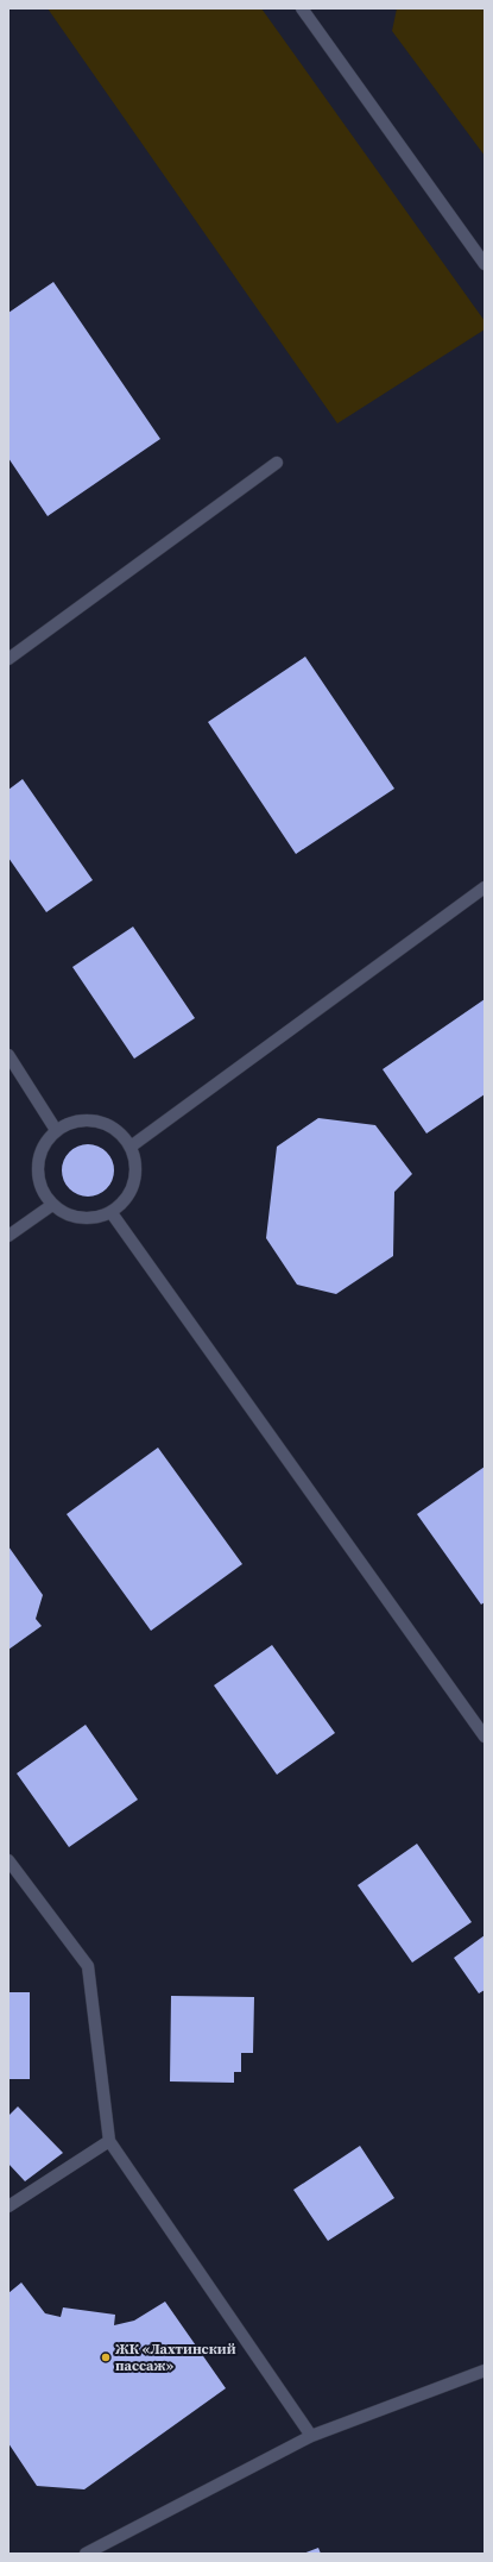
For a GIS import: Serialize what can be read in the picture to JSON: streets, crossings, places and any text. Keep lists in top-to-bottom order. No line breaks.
{"places":["ЖК «Лахтинский пассаж»"]}
